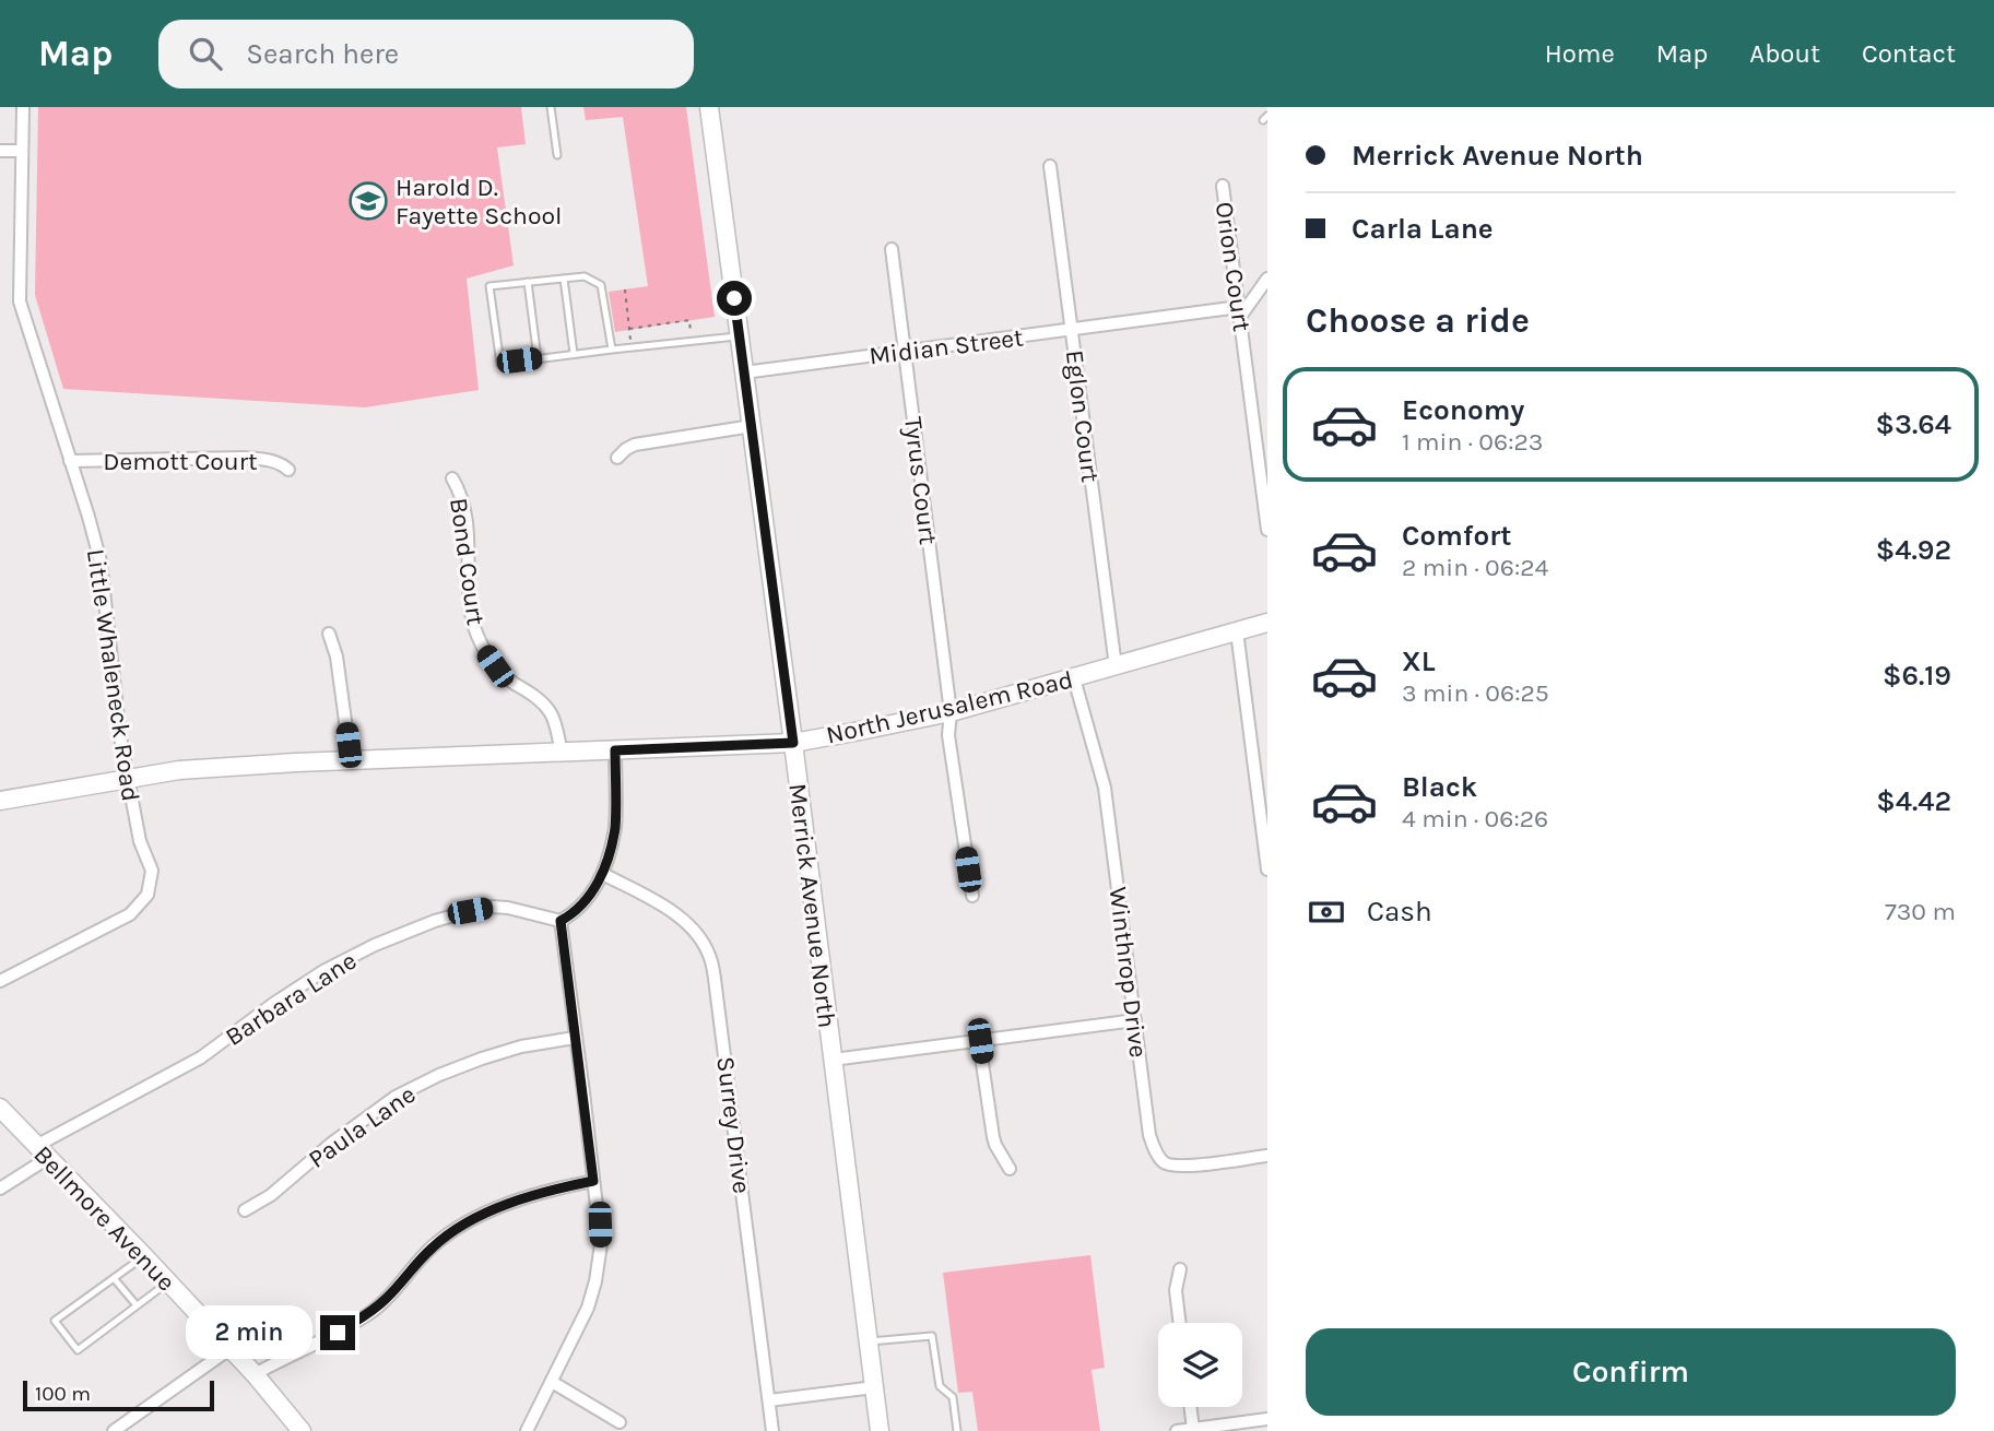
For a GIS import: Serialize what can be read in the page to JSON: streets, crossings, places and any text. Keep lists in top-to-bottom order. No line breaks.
{"streets":{"main road":["North Jerusalem Road","Merrick Avenue North","Bellmore Avenue"],"street":["Orion Court","Midian Street","Eglon Court","Demott Court","Tyrus Court","Bond Court","Little Whaleneck Road","Winthrop Drive","Barbara Lane","Surrey Drive","Paula Lane"]},"crossings":[["Orion Court","Midian Street"],["Midian Street","Eglon Court"],["Midian Street","Tyrus Court"],["Midian Street","Merrick Avenue North"],["Eglon Court","North Jerusalem Road"],["Demott Court","Little Whaleneck Road"],["Tyrus Court","North Jerusalem Road"],["Bond Court","North Jerusalem Road"],["Little Whaleneck Road","North Jerusalem Road"],["North Jerusalem Road","Merrick Avenue North"],["North Jerusalem Road","Winthrop Drive"],["Barbara Lane","Bellmore Avenue"]],"places":{"school or university":["Harold D. Fayette School"]},"scale_bar":"100 m","page":{"header":"Map","search":"Search here","nav":["Home","Map","About","Contact"],"banner":["Merrick Avenue North","Carla Lane"],"heading":"Choose a ride","list":[{"name":"Economy","note":"1 min · 06:23","value":"$3.64"},{"name":"Comfort","note":"2 min · 06:24","value":"$4.92"},{"name":"XL","note":"3 min · 06:25","value":"$6.19"},{"name":"Black","note":"4 min · 06:26","value":"$4.42"}],"pay":["Cash","730 m"],"bubble":"2 min","buttons":"Confirm","scale":"100 m"}}
